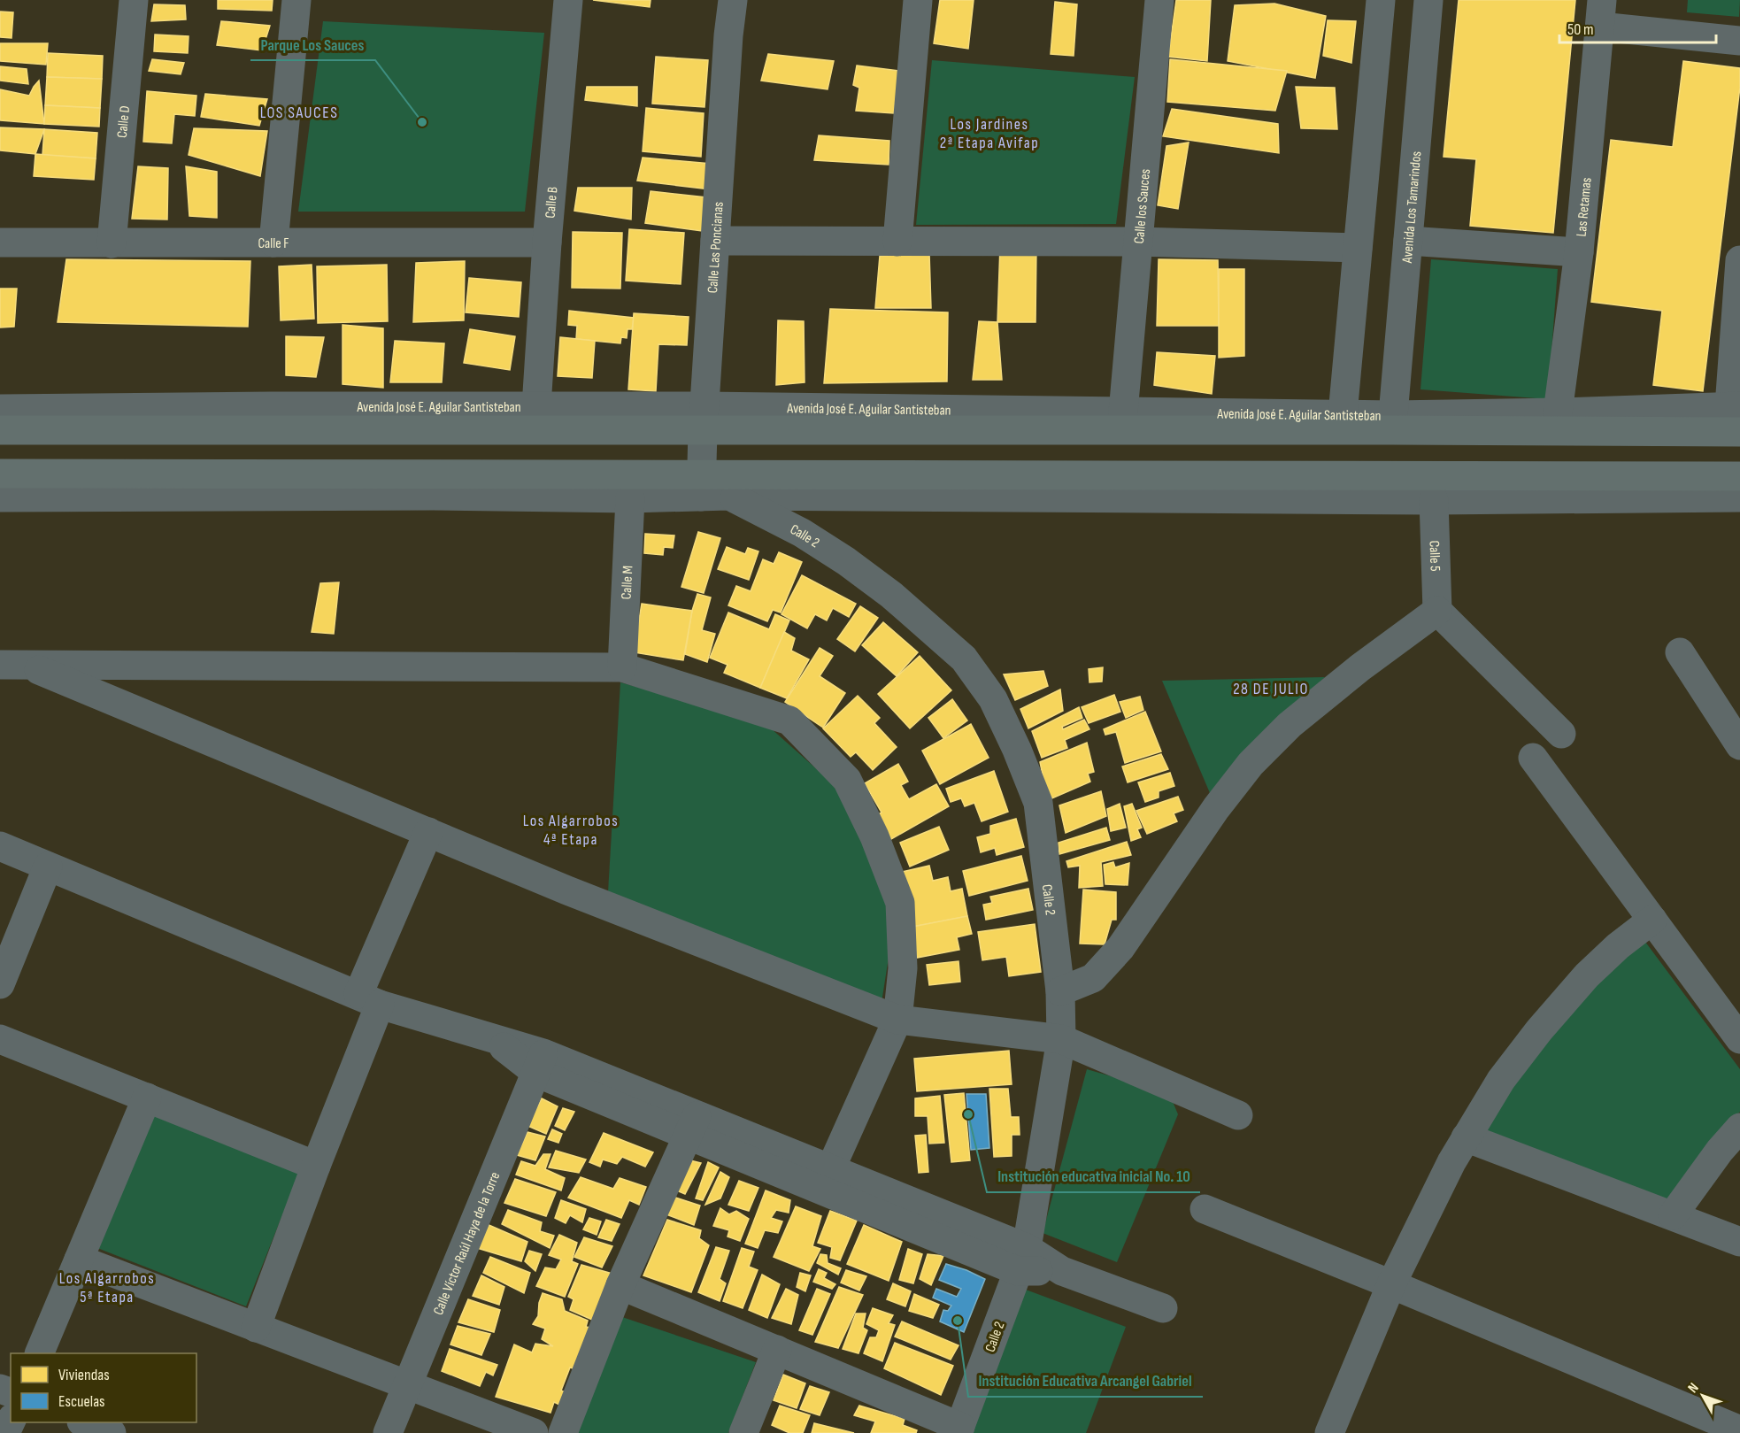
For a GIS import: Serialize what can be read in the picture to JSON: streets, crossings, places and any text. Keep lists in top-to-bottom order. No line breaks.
{"streets":{"main road":["Avenida José E. Aguilar Santisteban"],"street":["Calle D","Calle B","Calle los Sauces","Avenida Los Tamarindos","Las Retamas","Calle F","Calle Las Poncianas","Calle 2","Calle 5","Calle M","Calle Víctor Raúl Haya de la Torre"]},"crossings":[["Calle D","Calle F"],["Calle B","Calle F"],["Calle B","Avenida José E. Aguilar Santisteban"],["Calle los Sauces","Avenida José E. Aguilar Santisteban"],["Avenida Los Tamarindos","Avenida José E. Aguilar Santisteban"],["Las Retamas","Avenida José E. Aguilar Santisteban"],["Calle Las Poncianas","Avenida José E. Aguilar Santisteban"],["Calle Las Poncianas","Calle 2"]],"districts":["LOS SAUCES","Los Jardines 2ª Etapa Avifap","28 DE JULIO","Los Algarrobos 4ª Etapa","Los Algarrobos 5ª Etapa"],"places":["Parque Los Sauces","Institución educativa inicial No. 10","Institución Educativa Arcangel Gabriel"],"legend":["Viviendas","Escuelas"],"scale_bar":"50 m","north":"top left"}
